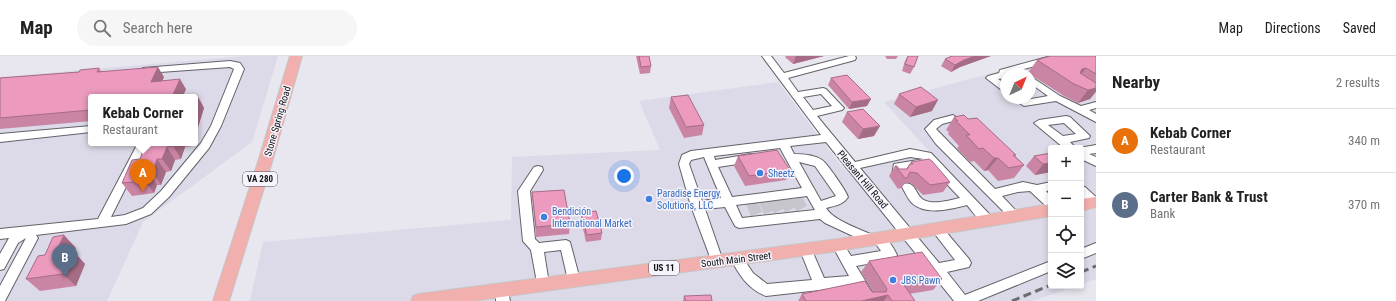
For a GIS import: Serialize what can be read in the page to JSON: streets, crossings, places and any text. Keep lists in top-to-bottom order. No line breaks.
{"streets":{"main road":["Stone Spring Road","VA 280","South Main Street","US 11"],"street":["Pleasant Hill Road"]},"crossings":[["Pleasant Hill Road","South Main Street"]],"places":["Sheetz","Paradise Energy Solutions, LLC","Bendición International Market","JBS Pawn"],"north":"top right","page":{"header":"Map","search":"Search here","nav":["Map","Directions","Saved"],"heading":["Nearby","2 results"],"popup":["Kebab Corner","Restaurant"],"list":[{"mark":"A","name":"Kebab Corner","note":"Restaurant","value":"340 m"},{"mark":"B","name":"Carter Bank & Trust","note":"Bank","value":"370 m"}],"map_buttons":["+","−"],"pins":["A","B"]}}
